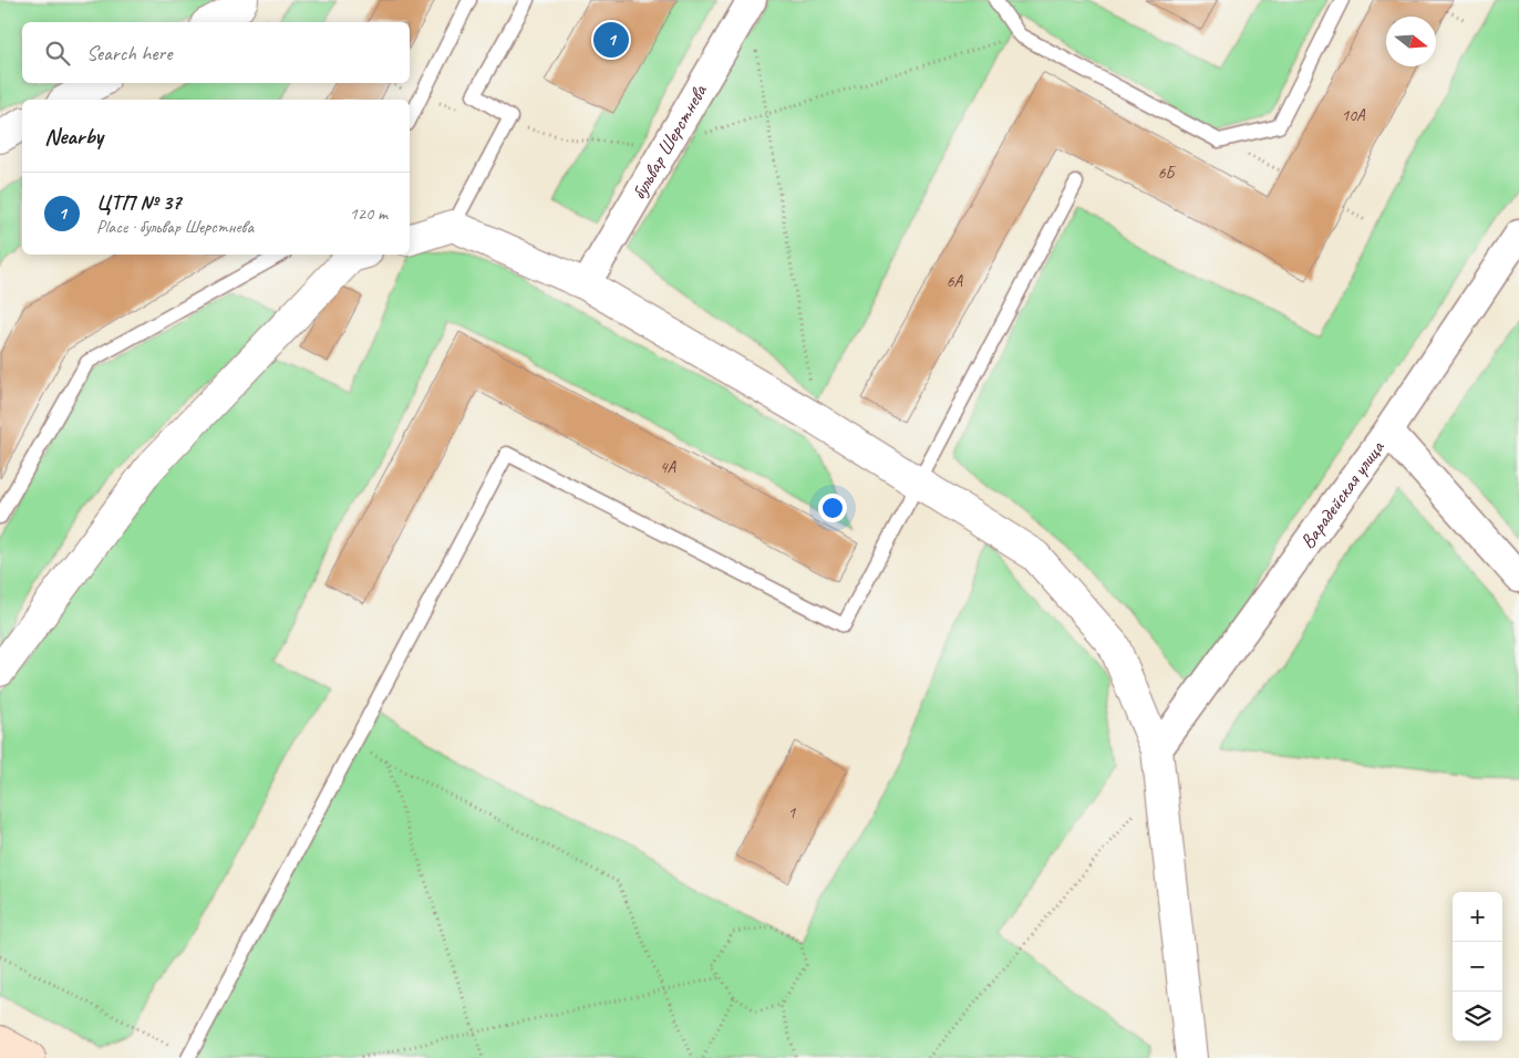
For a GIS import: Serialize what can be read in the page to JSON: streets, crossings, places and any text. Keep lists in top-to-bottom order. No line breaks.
{"streets":{"street":["бульвар Шерстнева","Варадейская улица"]},"house_numbers":["10А","6Б","6А","4А","1"],"north":"right","page":{"pins":"1","search":"Search here","heading":"Nearby","list":[{"mark":"1","name":"ЦТП № 37","note":"Place · бульвар Шерстнева","value":"120 m"}],"map_buttons":["+","−"]}}
